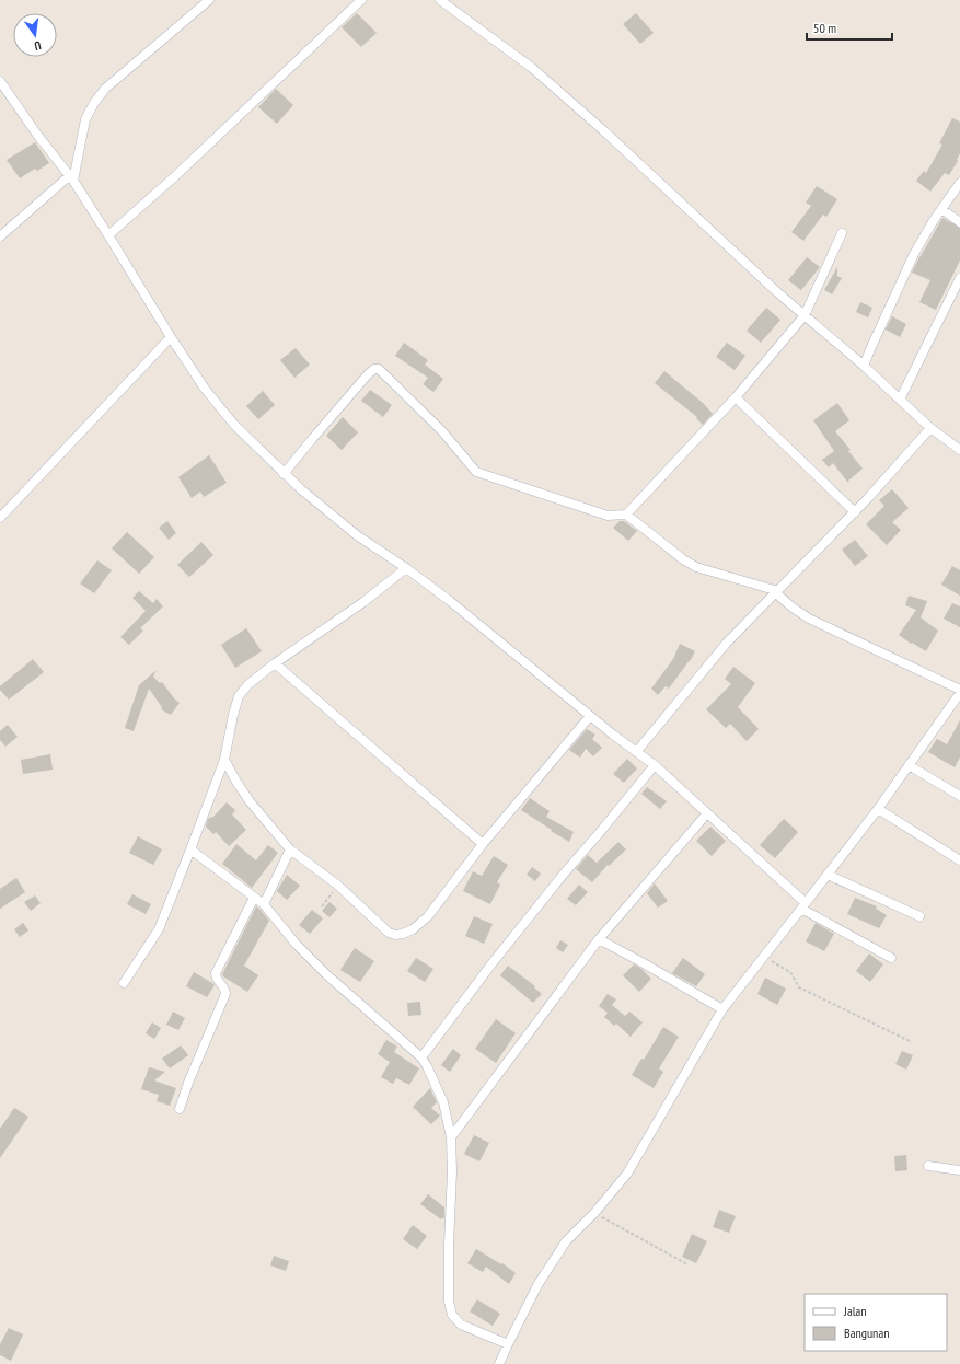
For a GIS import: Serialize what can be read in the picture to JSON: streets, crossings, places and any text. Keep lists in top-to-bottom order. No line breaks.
{"legend":["Jalan","Bangunan"],"scale_bar":"50 m","north":"bottom"}
